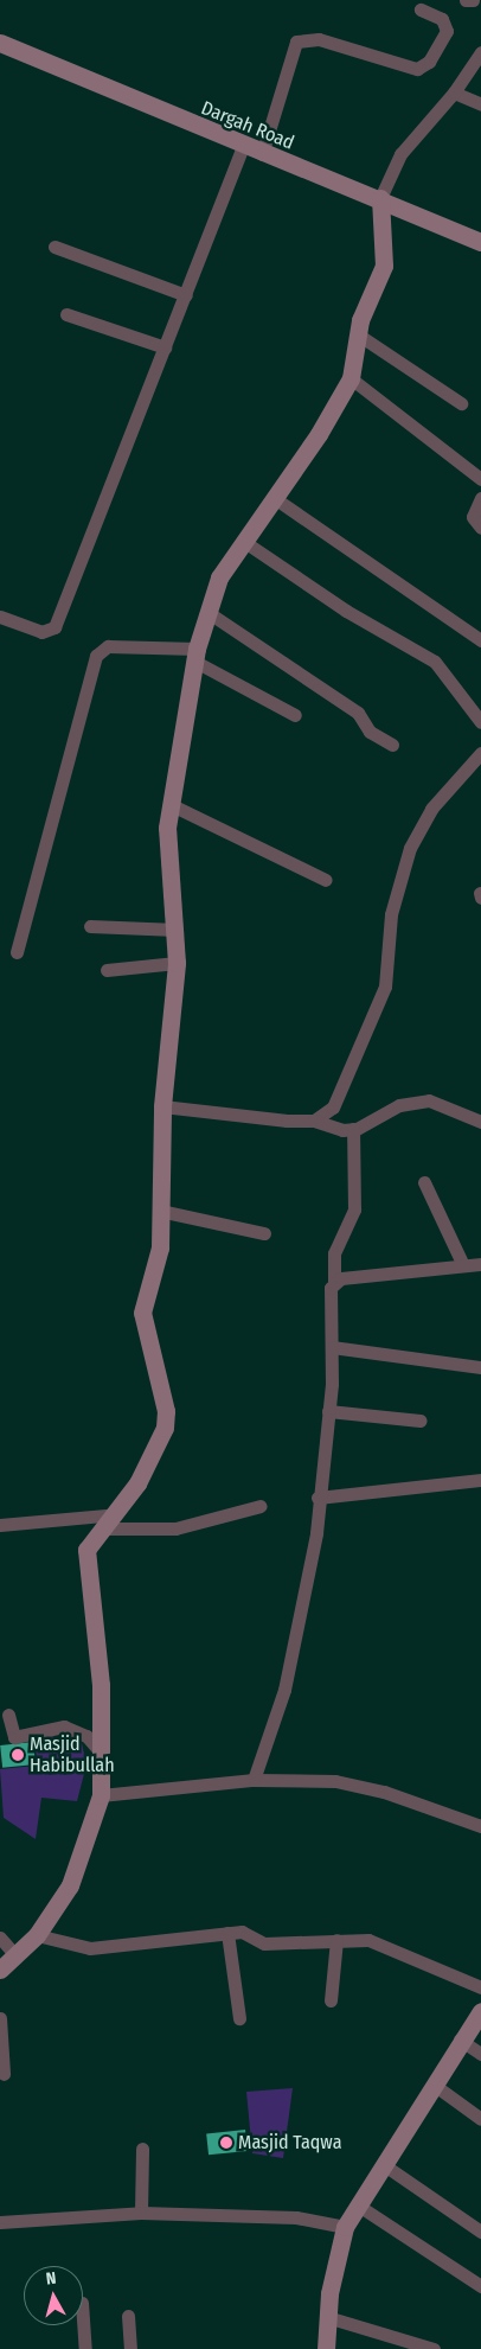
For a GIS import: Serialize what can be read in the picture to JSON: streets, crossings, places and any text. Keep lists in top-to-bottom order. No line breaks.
{"streets":{"street":["Dargah Road"]},"places":["Masjid Habibullah","Masjid Taqwa"],"north":"top"}
